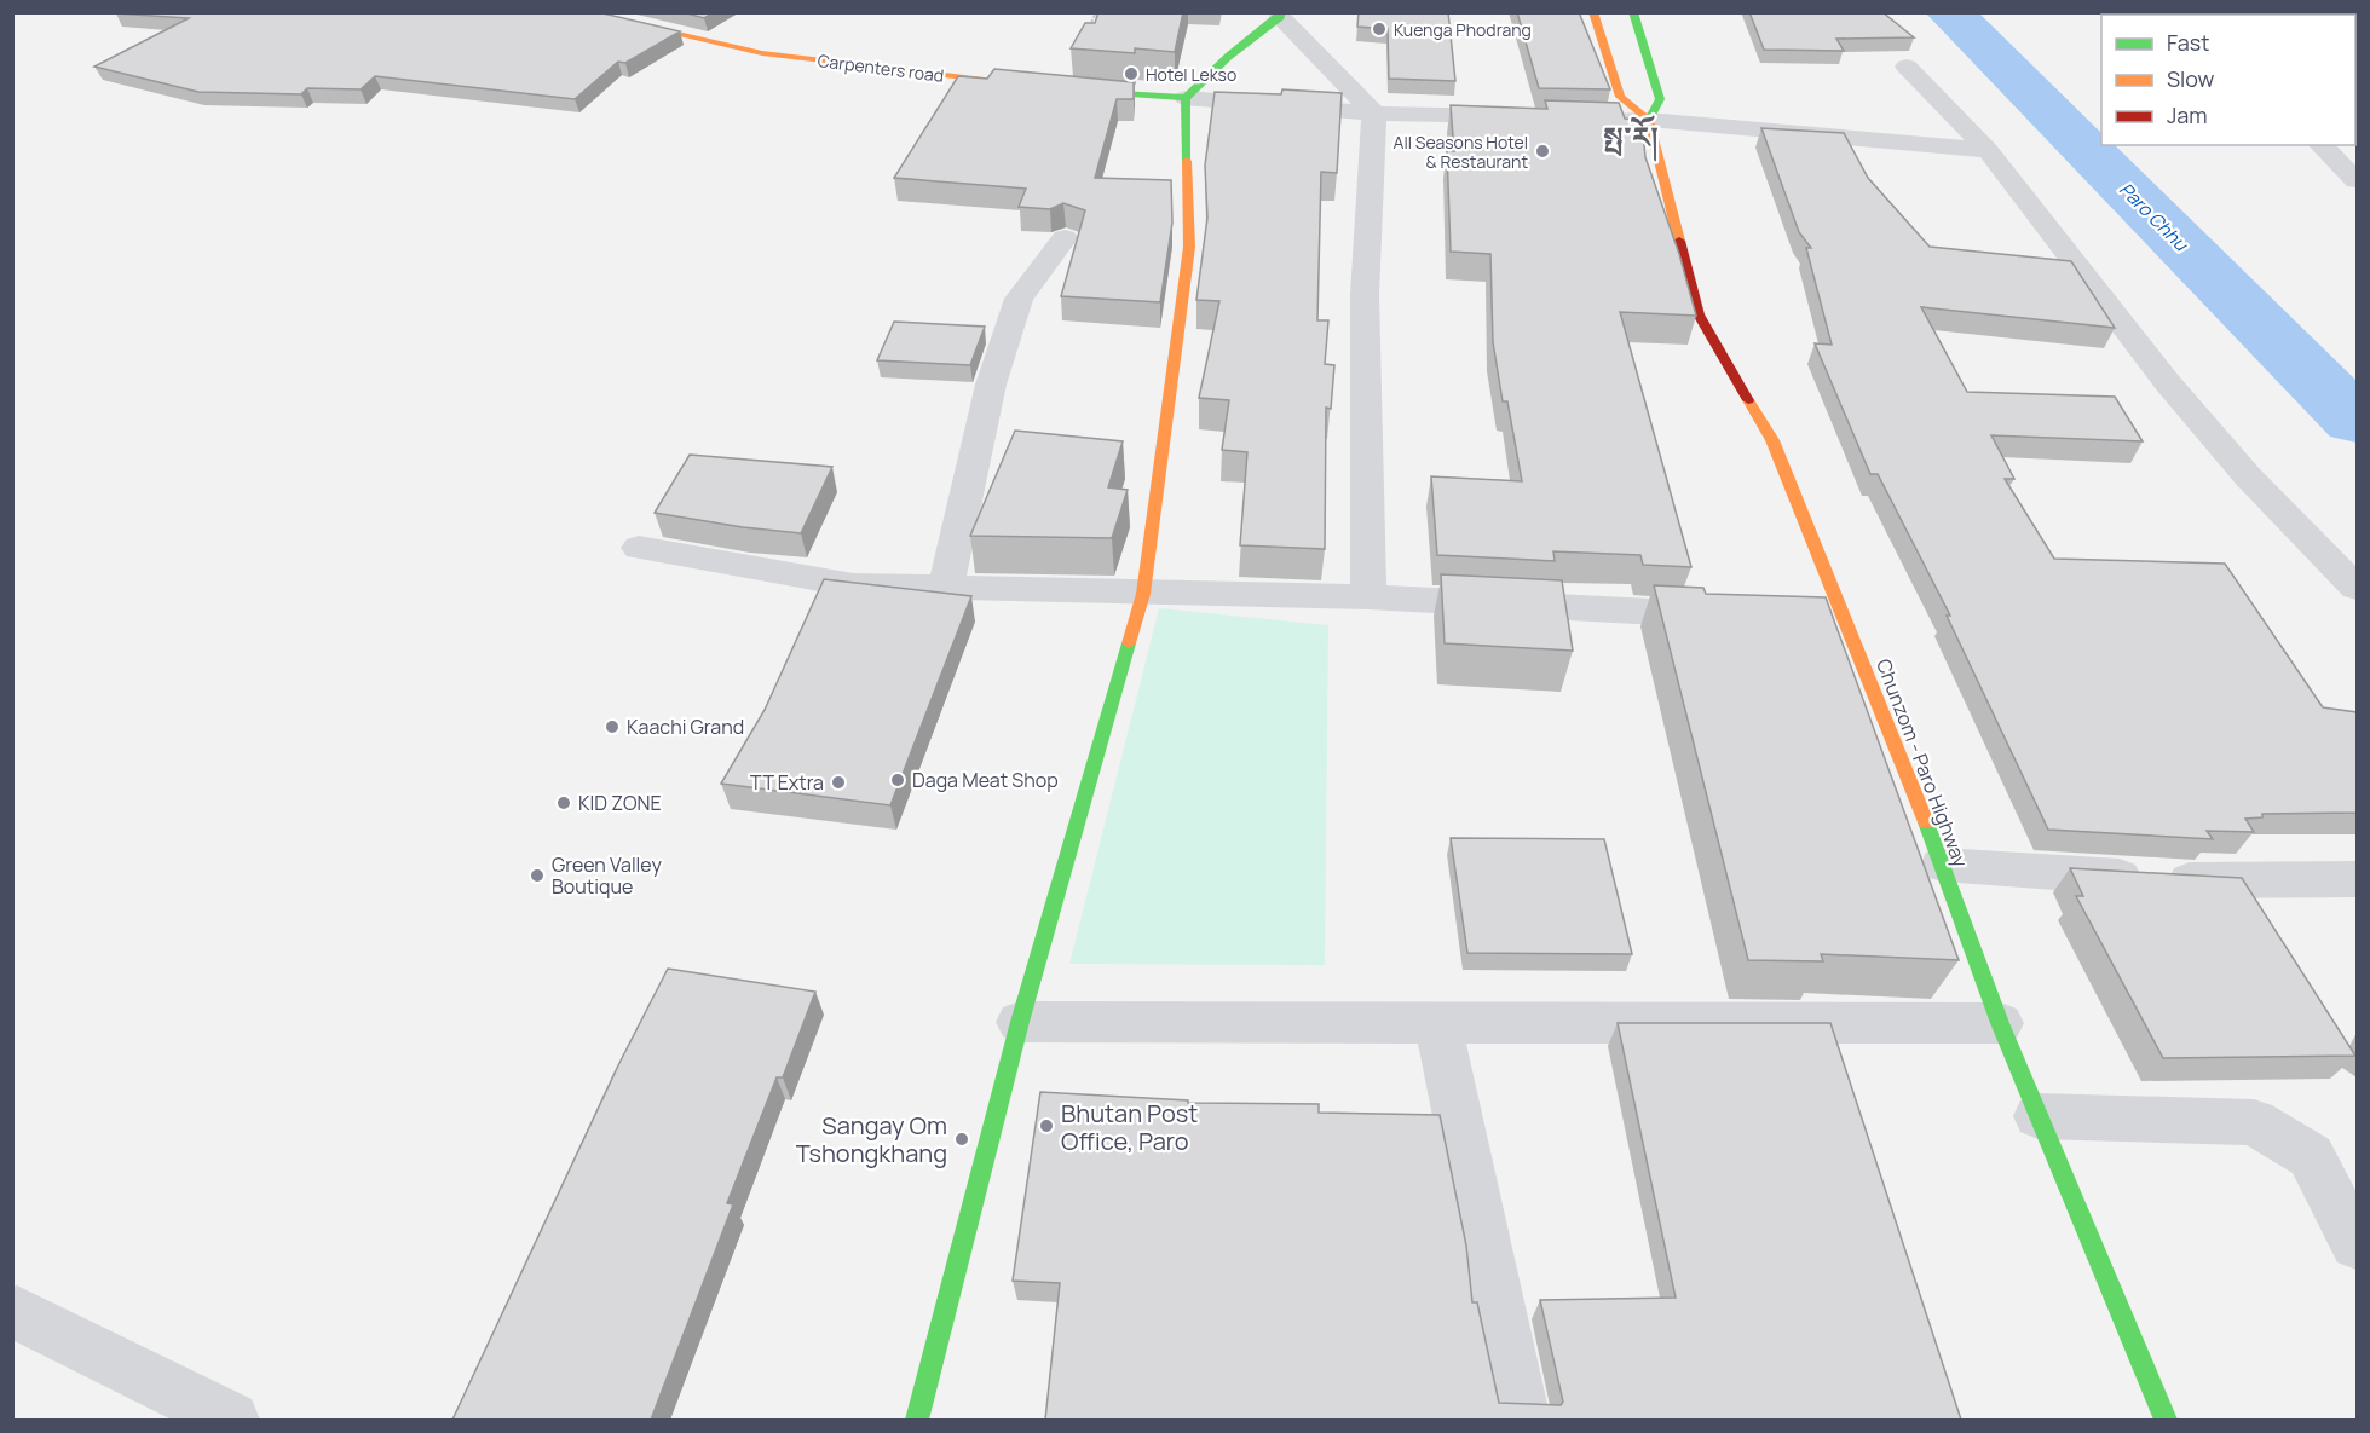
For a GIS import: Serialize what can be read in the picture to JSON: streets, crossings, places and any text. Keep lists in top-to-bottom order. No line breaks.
{"streets":{"street":["Carpenters road","Chunzom - Paro Highway"]},"districts":["སྤ་རོ།"],"water":["Paro Chhu"],"places":["Kuenga Phodrang","Hotel Lekso","All Seasons Hotel & Restaurant","Kaachi Grand","Daga Meat Shop","TT Extra","KID ZONE","Green Valley Boutique","Bhutan Post Office, Paro","Sangay Om Tshongkhang"],"legend":["Fast","Slow","Jam"]}
